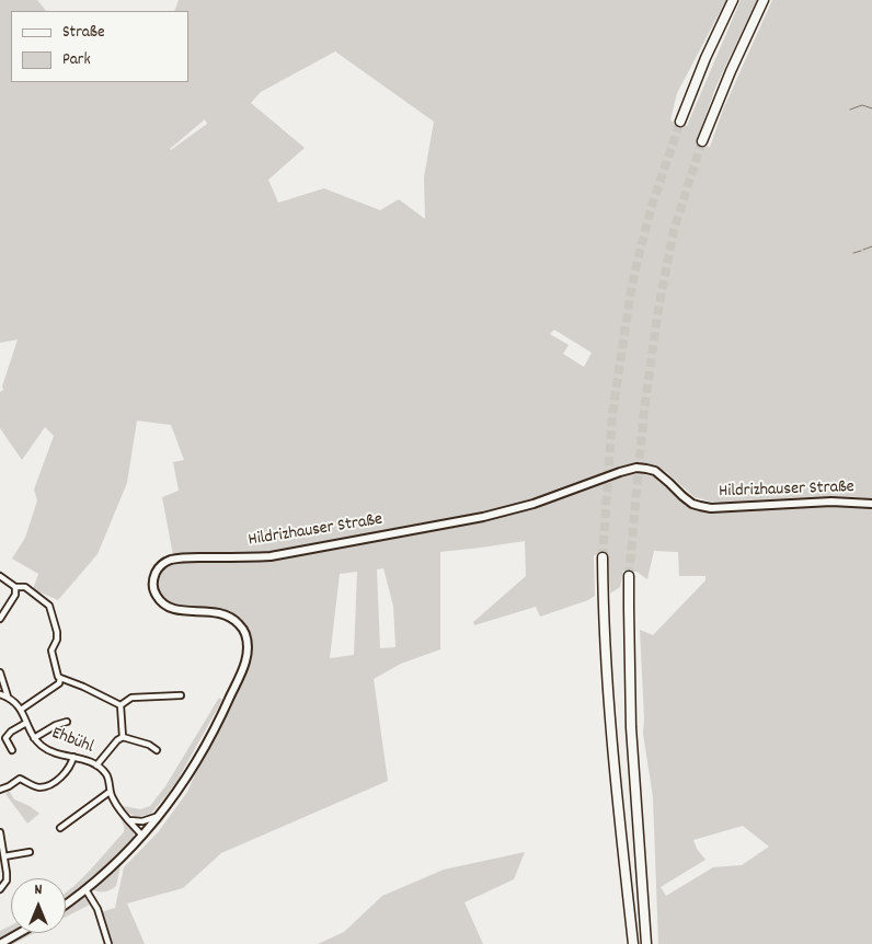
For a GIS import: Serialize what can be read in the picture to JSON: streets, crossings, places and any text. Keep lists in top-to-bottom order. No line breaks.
{"streets":{"main road":["Hildrizhauser Straße"],"street":["Ehbühl"]},"crossings":[["Hildrizhauser Straße","Ehbühl"]],"legend":["Straße","Park"],"north":"top"}
